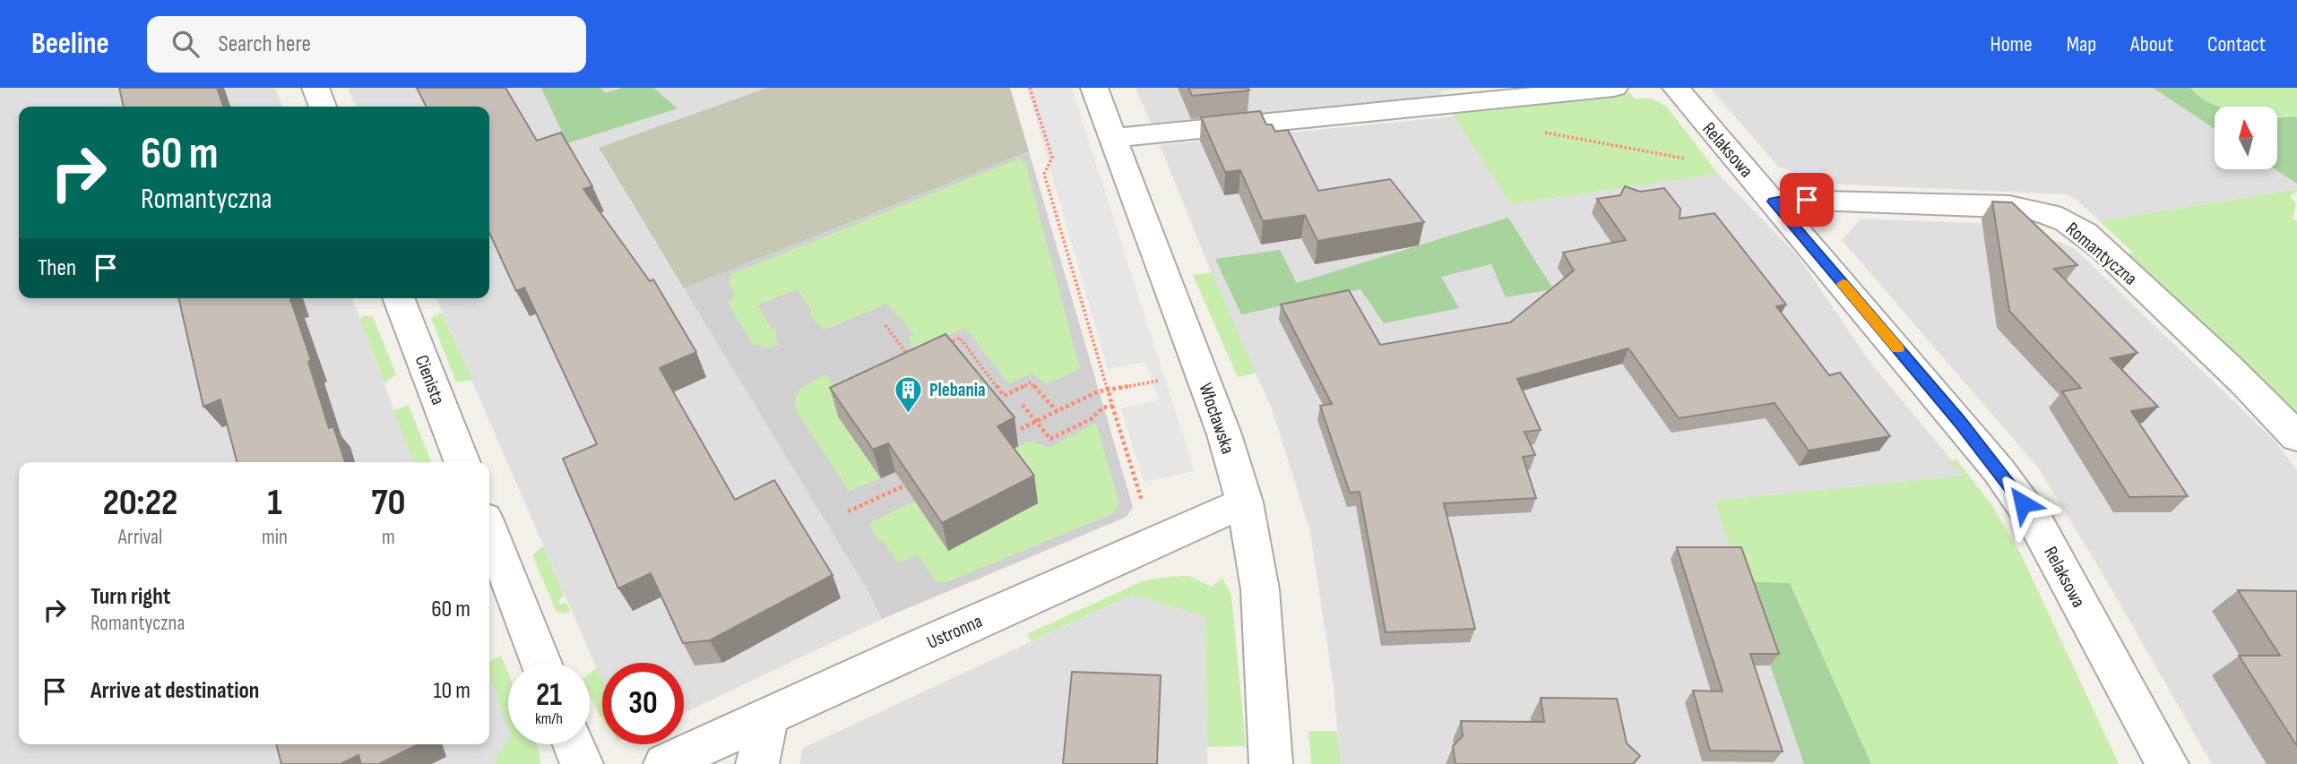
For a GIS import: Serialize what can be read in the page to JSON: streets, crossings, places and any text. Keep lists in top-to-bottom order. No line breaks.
{"streets":{"street":["Relaksowa","Romantyczna","Cienista","Włocławska","Ustronna"]},"crossings":[["Relaksowa","Romantyczna"],["Włocławska","Ustronna"]],"places":{"building":["Plebania"]},"north":"top","page":{"header":"Beeline","search":"Search here","nav":["Home","Map","About","Contact"],"turn":["60 m","Romantyczna"],"then":"Then","eta":["20:22","Arrival","1","min","70","m"],"list":[{"name":"Turn right","note":"Romantyczna","value":"60 m"},{"name":"Arrive at destination","value":"10 m"}],"speed":"21 km/h","limit":"30"}}
